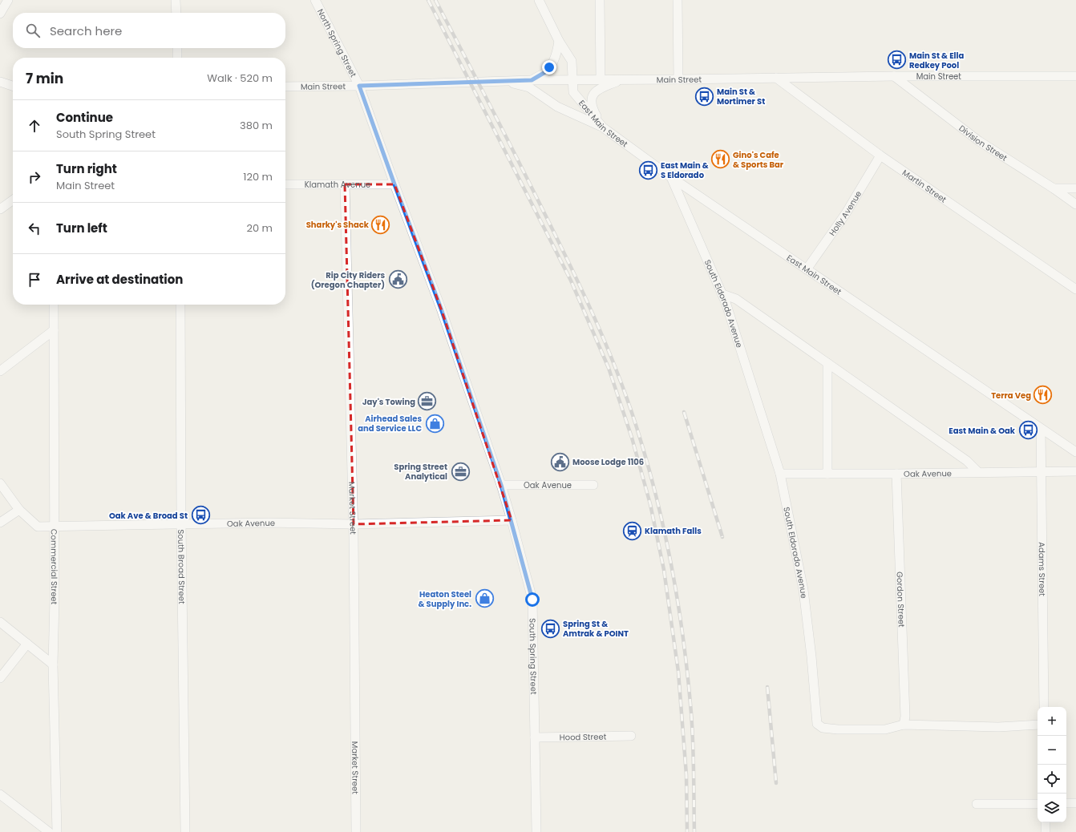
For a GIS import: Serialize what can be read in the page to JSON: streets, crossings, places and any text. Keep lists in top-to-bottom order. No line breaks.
{"streets":{"street":["North Spring Street","Main Street","East Main Street","Division Street","Klamath Avenue","Martin Street","Holly Avenue","South Eldorado Avenue","Oak Avenue","Market Street","Commercial Street","South Broad Street","Adams Street","Gordon Street","South Spring Street","Hood Street"]},"crossings":[["North Spring Street","Main Street"],["North Spring Street","South Spring Street"],["Main Street","East Main Street"],["Main Street","Division Street"],["Main Street","Martin Street"],["Main Street","South Spring Street"],["East Main Street","Holly Avenue"],["East Main Street","South Eldorado Avenue"],["East Main Street","Adams Street"],["Klamath Avenue","Market Street"],["Klamath Avenue","South Spring Street"],["Martin Street","Holly Avenue"],["South Eldorado Avenue","Oak Avenue"],["South Eldorado Avenue","Gordon Street"],["Oak Avenue","Market Street"],["Oak Avenue","Commercial Street"],["Oak Avenue","South Broad Street"],["Oak Avenue","Adams Street"],["Oak Avenue","Gordon Street"],["Oak Avenue","South Spring Street"],["South Spring Street","Hood Street"]],"places":{"bus stop":["Main St & Ella Redkey Pool","Main St & Mortimer St","East Main & S Eldorado","East Main & Oak","Oak Ave & Broad St","Spring St & Amtrak & POINT"],"restaurant":["Gino's Cafe & Sports Bar","Sharky's Shack","Terra Veg"],"public building":["Rip City Riders (Oregon Chapter)","Moose Lodge 1106"],"office":["Jay's Towing","Spring Street Analytical"],"shop":["Airhead Sales and Service LLC","Heaton Steel & Supply Inc."],"station":["Klamath Falls"]},"page":{"search":"Search here","heading":["7 min","Walk · 520 m"],"list":[["Continue","South Spring Street","380 m"],["Turn right","Main Street","120 m"],["Turn left","20 m"],"Arrive at destination"],"map_buttons":["+","−"]}}
